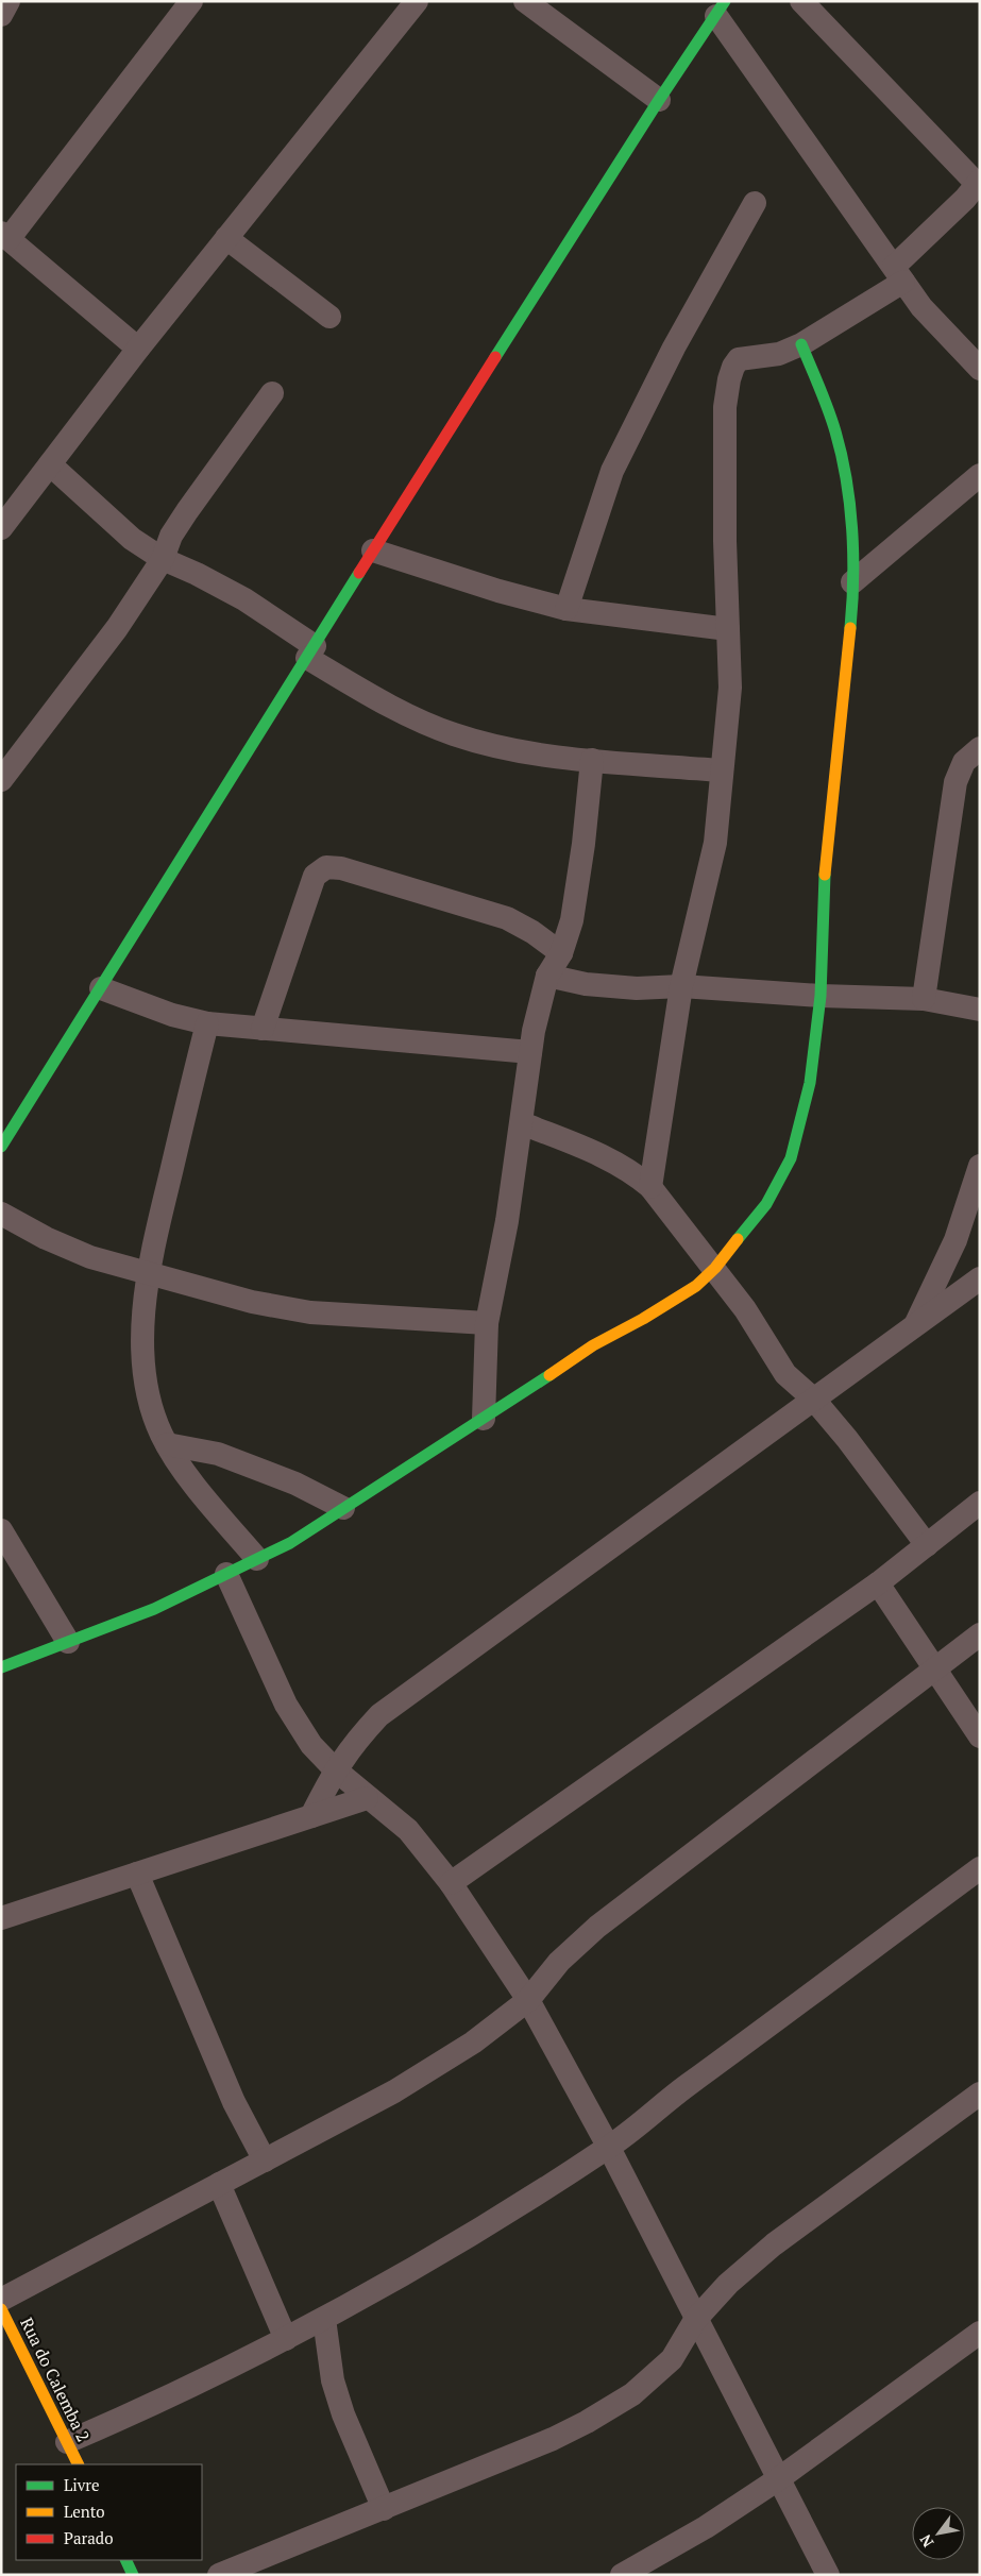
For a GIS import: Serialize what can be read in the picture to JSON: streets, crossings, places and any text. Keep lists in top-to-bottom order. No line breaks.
{"streets":{"street":["Rua do Calemba 2"]},"legend":["Livre","Lento","Parado"],"north":"bottom left"}
